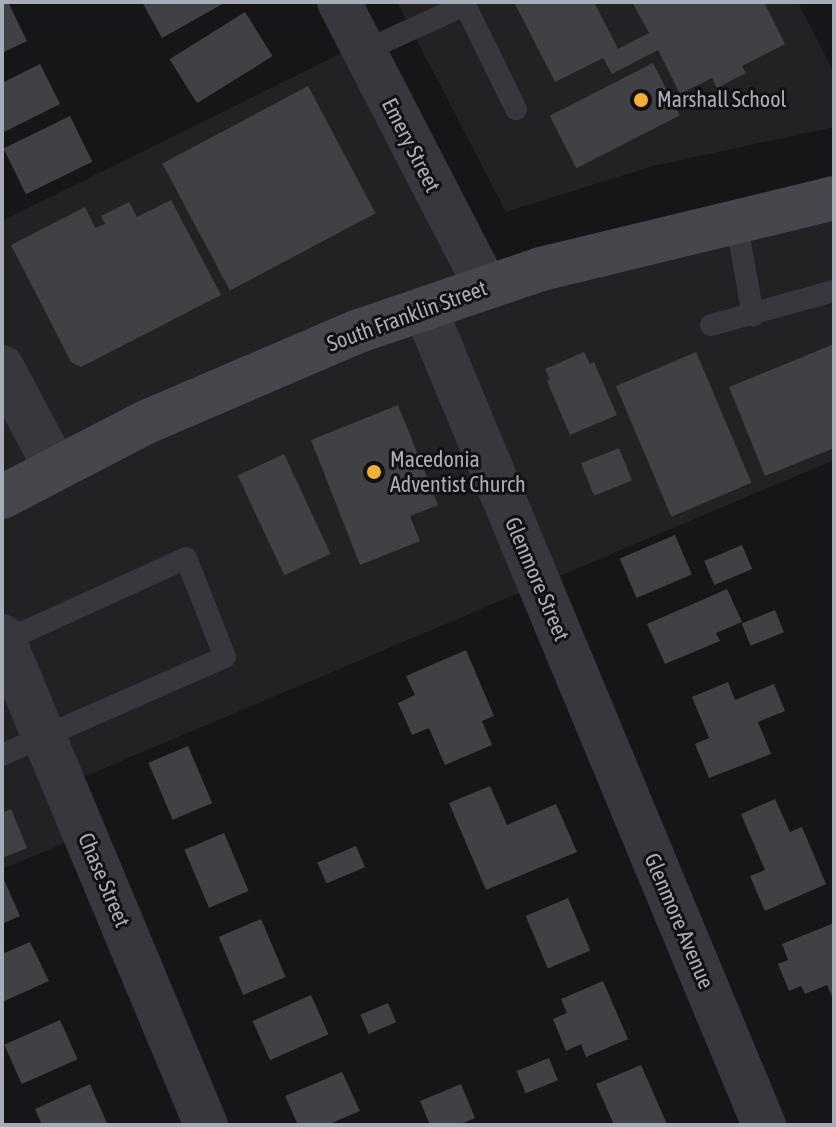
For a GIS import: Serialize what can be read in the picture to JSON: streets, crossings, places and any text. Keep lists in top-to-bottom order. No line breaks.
{"streets":{"main road":["South Franklin Street"],"street":["Emery Street","Glenmore Street","Chase Street","Glenmore Avenue"]},"crossings":[["Emery Street","South Franklin Street"],["South Franklin Street","Glenmore Street"],["Glenmore Street","Glenmore Avenue"]],"places":["Marshall School","Macedonia Adventist Church"]}
